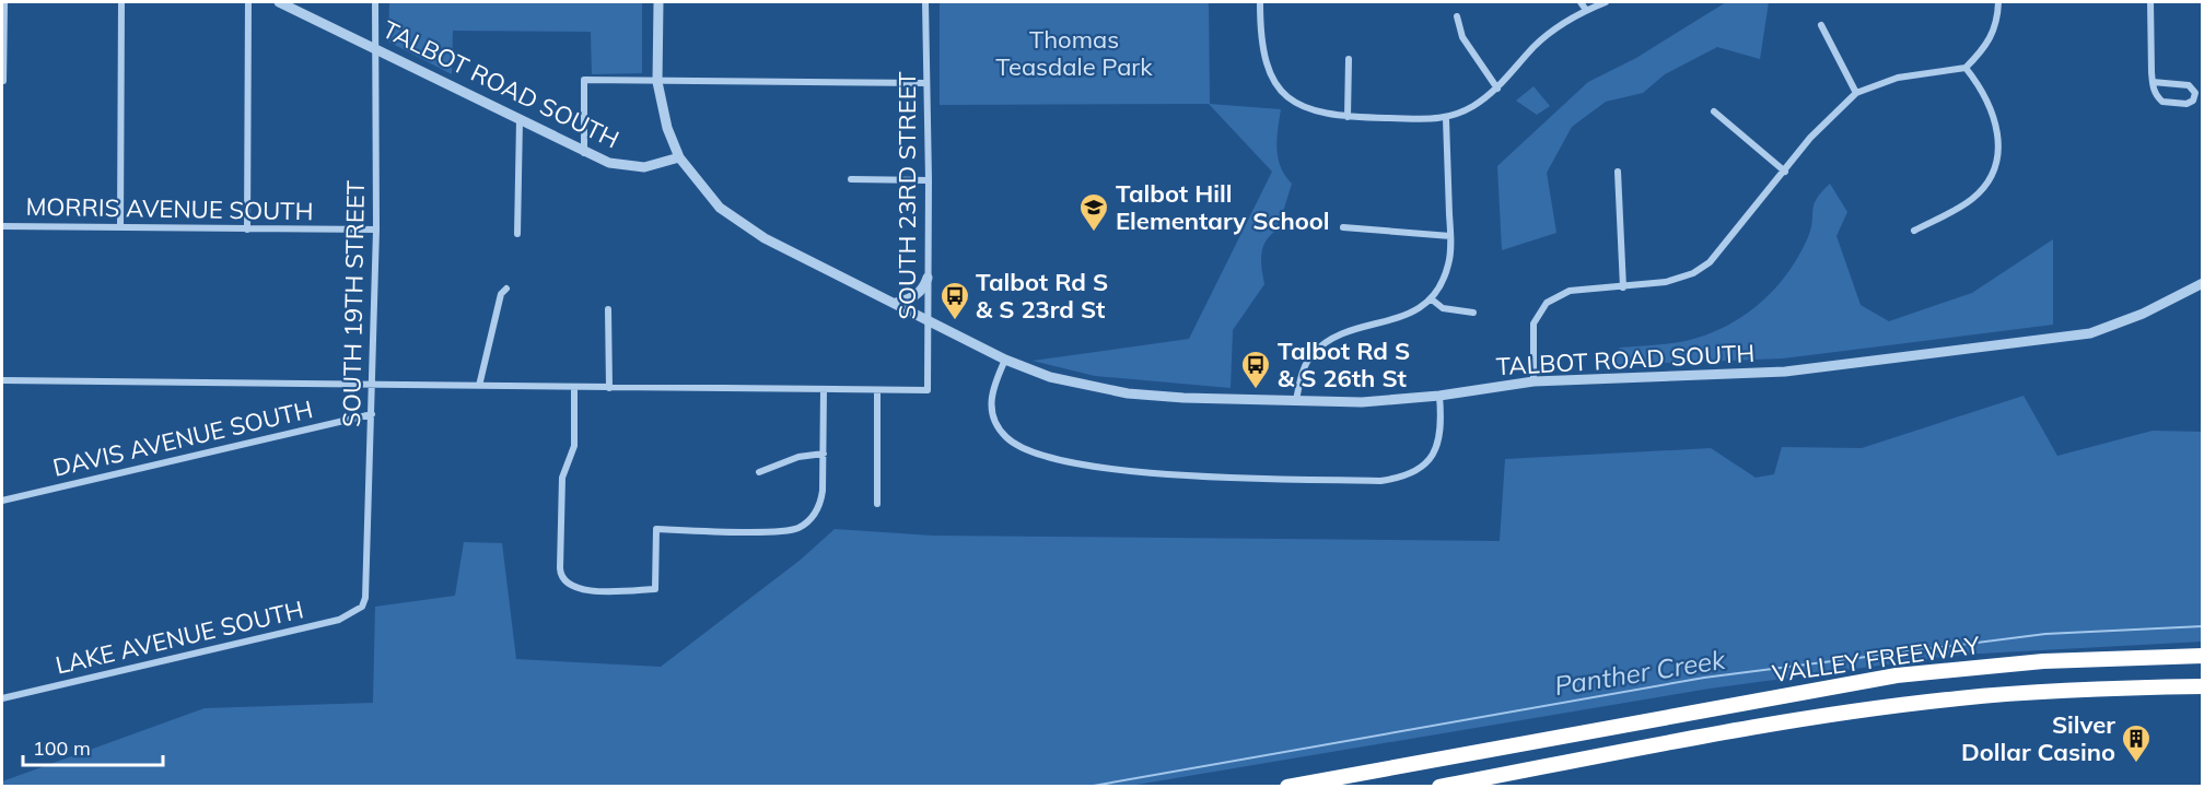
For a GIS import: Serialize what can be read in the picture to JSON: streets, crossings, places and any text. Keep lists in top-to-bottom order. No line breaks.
{"streets":{"highway":["VALLEY FREEWAY"],"street":["TALBOT ROAD SOUTH","SOUTH 23RD STREET","MORRIS AVENUE SOUTH","SOUTH 19TH STREET","DAVIS AVENUE SOUTH","LAKE AVENUE SOUTH"]},"crossings":[["TALBOT ROAD SOUTH","SOUTH 23RD STREET"],["TALBOT ROAD SOUTH","SOUTH 19TH STREET"],["MORRIS AVENUE SOUTH","SOUTH 19TH STREET"],["SOUTH 19TH STREET","DAVIS AVENUE SOUTH"],["SOUTH 19TH STREET","LAKE AVENUE SOUTH"]],"water":["Panther Creek"],"parks":["Thomas Teasdale Park"],"places":{"school or university":["Talbot Hill Elementary School"],"bus stop":["Talbot Rd S & S 23rd St","Talbot Rd S & S 26th St"],"building":["Silver Dollar Casino"]},"scale_bar":"100 m"}
